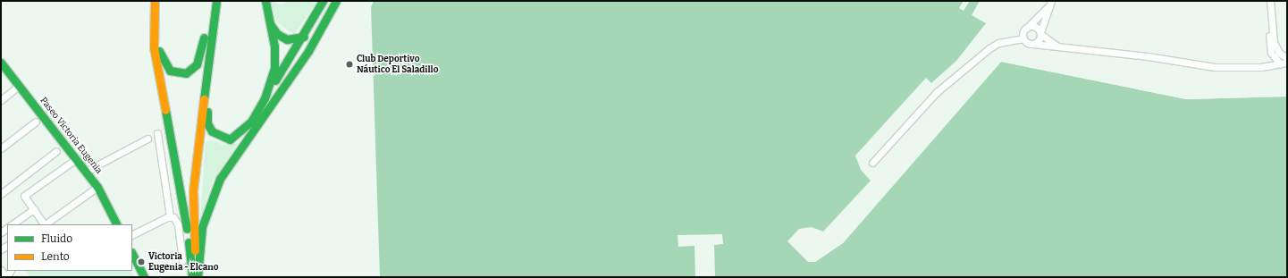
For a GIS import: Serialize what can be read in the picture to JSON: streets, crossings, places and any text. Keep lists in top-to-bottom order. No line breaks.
{"streets":{"main road":["Paseo Victoria Eugenia"]},"places":["Club Deportivo Náutico El Saladillo","Victoria Eugenia - Elcano"],"legend":["Fluido","Lento"]}
